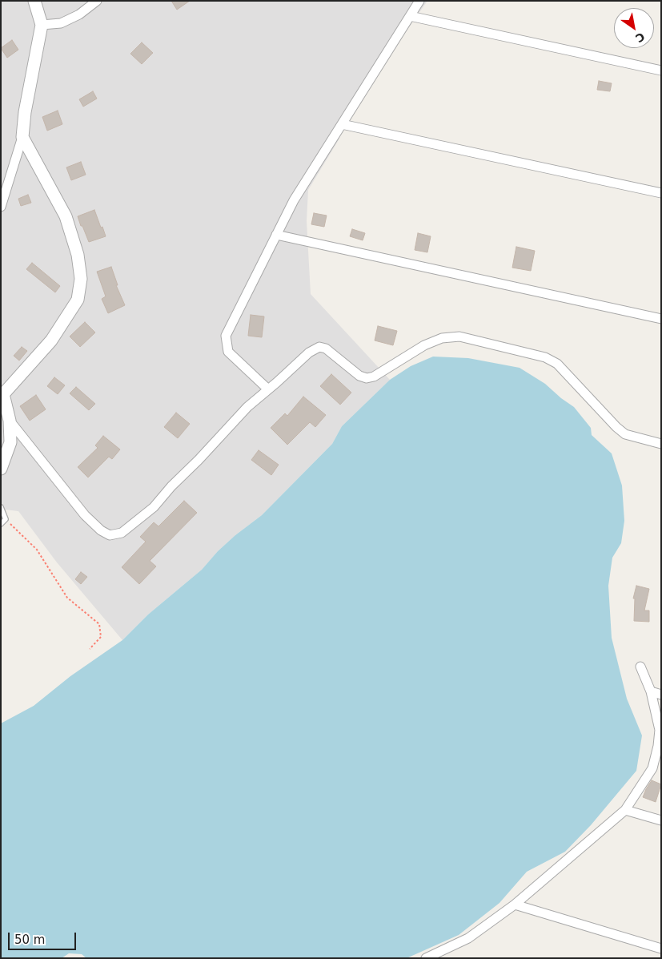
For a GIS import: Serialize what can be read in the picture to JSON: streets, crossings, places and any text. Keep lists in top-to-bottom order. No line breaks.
{"scale_bar":"50 m","north":"bottom right"}
